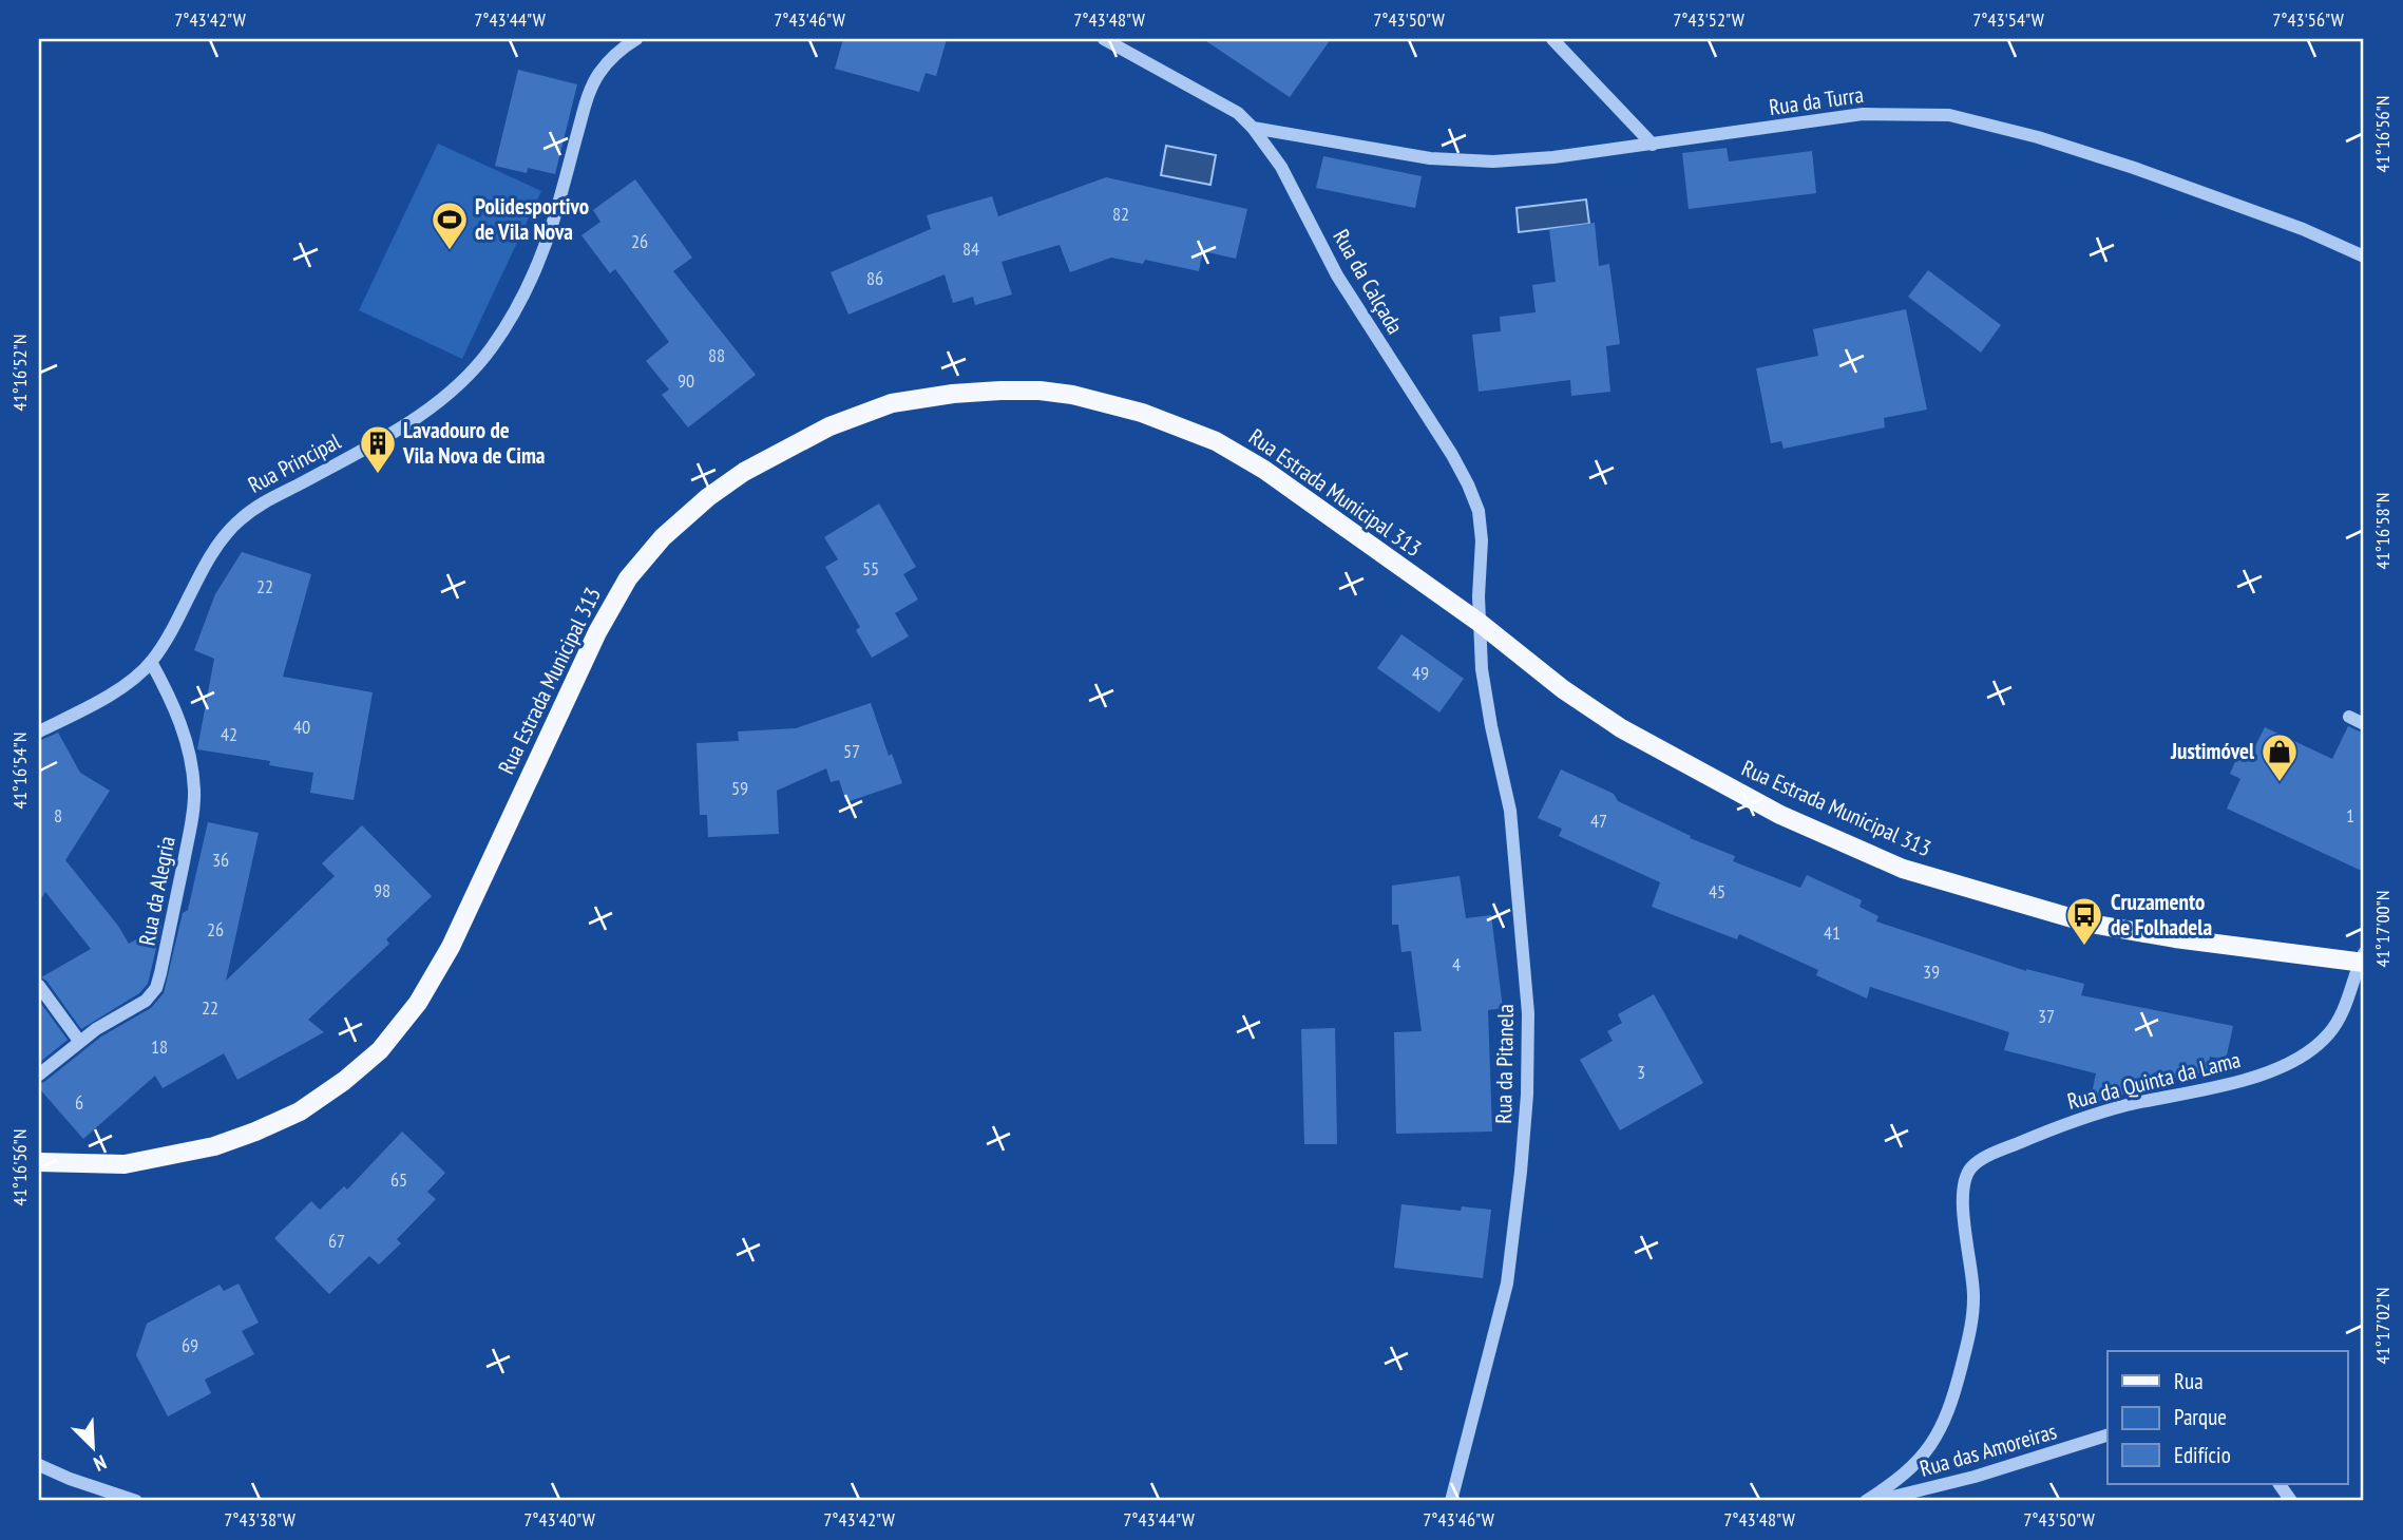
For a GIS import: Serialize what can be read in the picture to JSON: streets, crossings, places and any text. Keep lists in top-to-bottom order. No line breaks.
{"streets":{"main road":["Rua Estrada Municipal 313"],"street":["Rua da Turra","Rua da Calçada","Rua Principal","Rua da Alegria","Rua da Pitanela","Rua da Quinta da Lama","Rua das Amoreiras"]},"crossings":[["Rua da Turra","Rua da Calçada"],["Rua da Calçada","Rua Estrada Municipal 313"],["Rua da Calçada","Rua da Pitanela"],["Rua Principal","Rua da Alegria"],["Rua Estrada Municipal 313","Rua da Pitanela"],["Rua Estrada Municipal 313","Rua da Quinta da Lama"]],"places":{"sports":["Polidesportivo de Vila Nova"],"building":["Lavadouro de Vila Nova de Cima"],"shop":["Justimóvel"],"bus stop":["Cruzamento de Folhadela"]},"house_numbers":["82","26","84","86","88","90","55","22","49","40","42","57","59","8","1","47","36","98","45","26","41","4","39","22","37","18","3","6","65","67","69"],"legend":["Rua","Parque","Edifício"],"north":"bottom right","coordinates":["7°43'42\"W","7°43'44\"W","7°43'46\"W","7°43'48\"W","7°43'50\"W","7°43'52\"W","7°43'54\"W","7°43'56\"W","41°16'56\"N","41°16'52\"N","41°16'58\"N","41°16'54\"N","41°17'00\"N","41°17'02\"N","7°43'38\"W","7°43'40\"W"]}
